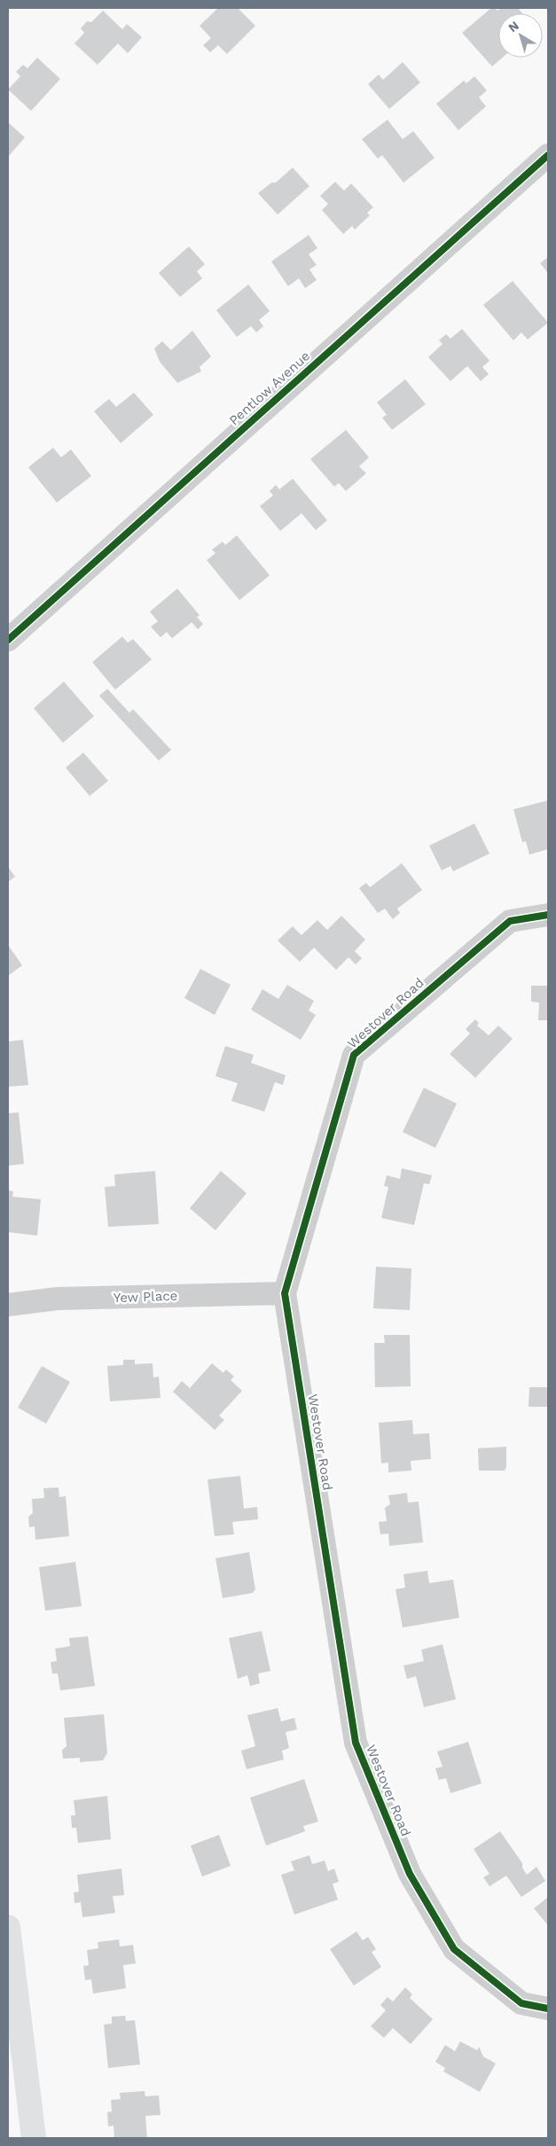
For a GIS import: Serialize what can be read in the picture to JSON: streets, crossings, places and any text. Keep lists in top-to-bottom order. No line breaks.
{"streets":{"street":["Pentlow Avenue","Westover Road","Yew Place"]},"crossings":[["Westover Road","Yew Place"]],"north":"top left"}
